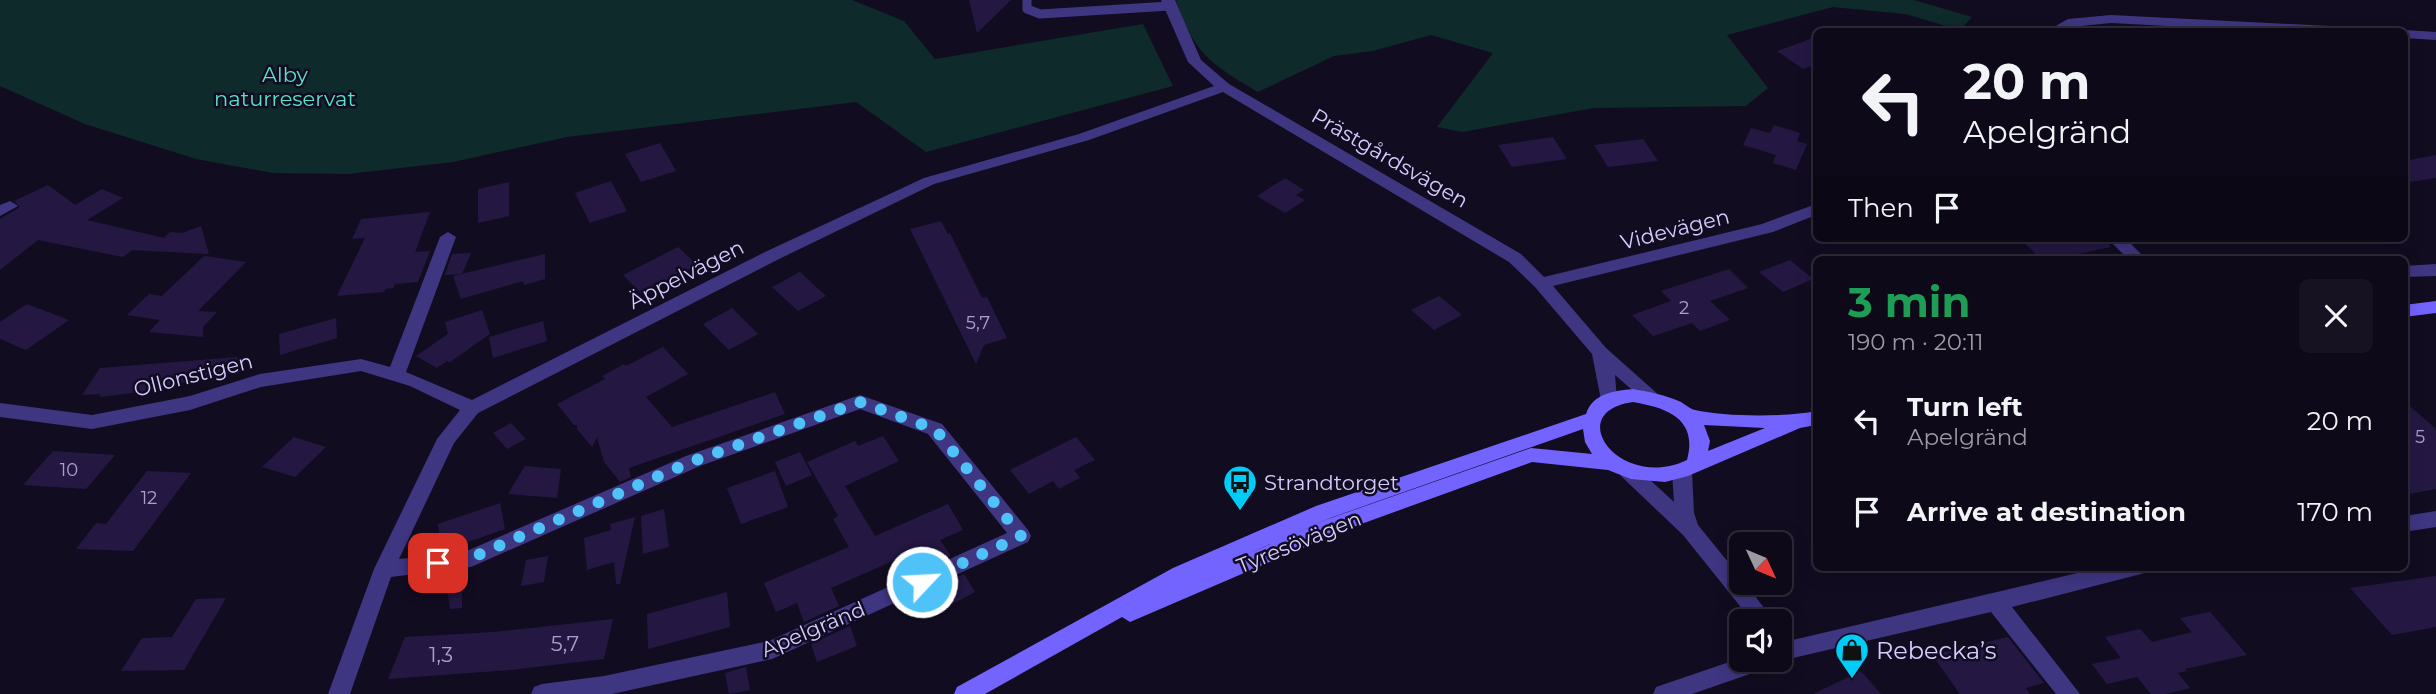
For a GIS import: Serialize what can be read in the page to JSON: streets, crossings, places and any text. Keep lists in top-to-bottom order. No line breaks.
{"streets":{"main road":["Tyresövägen"],"street":["Prästgårdsvägen","Videvägen","Äppelvägen","Ollonstigen","Apelgränd"]},"crossings":[["Prästgårdsvägen","Videvägen"],["Prästgårdsvägen","Äppelvägen"],["Prästgårdsvägen","Tyresövägen"],["Äppelvägen","Ollonstigen"],["Äppelvägen","Apelgränd"]],"parks":["Alby naturreservat"],"places":{"bus stop":["Strandtorget"],"shop":["Rebecka’s"]},"house_numbers":["2","5,7","5","10","12","5,7","1,3"],"north":"bottom right","page":{"turn":["20 m","Apelgränd"],"then":"Then","heading":["3 min","190 m · 20:11"],"list":[{"name":"Turn left","note":"Apelgränd","value":"20 m"},{"name":"Arrive at destination","value":"170 m"}]}}
